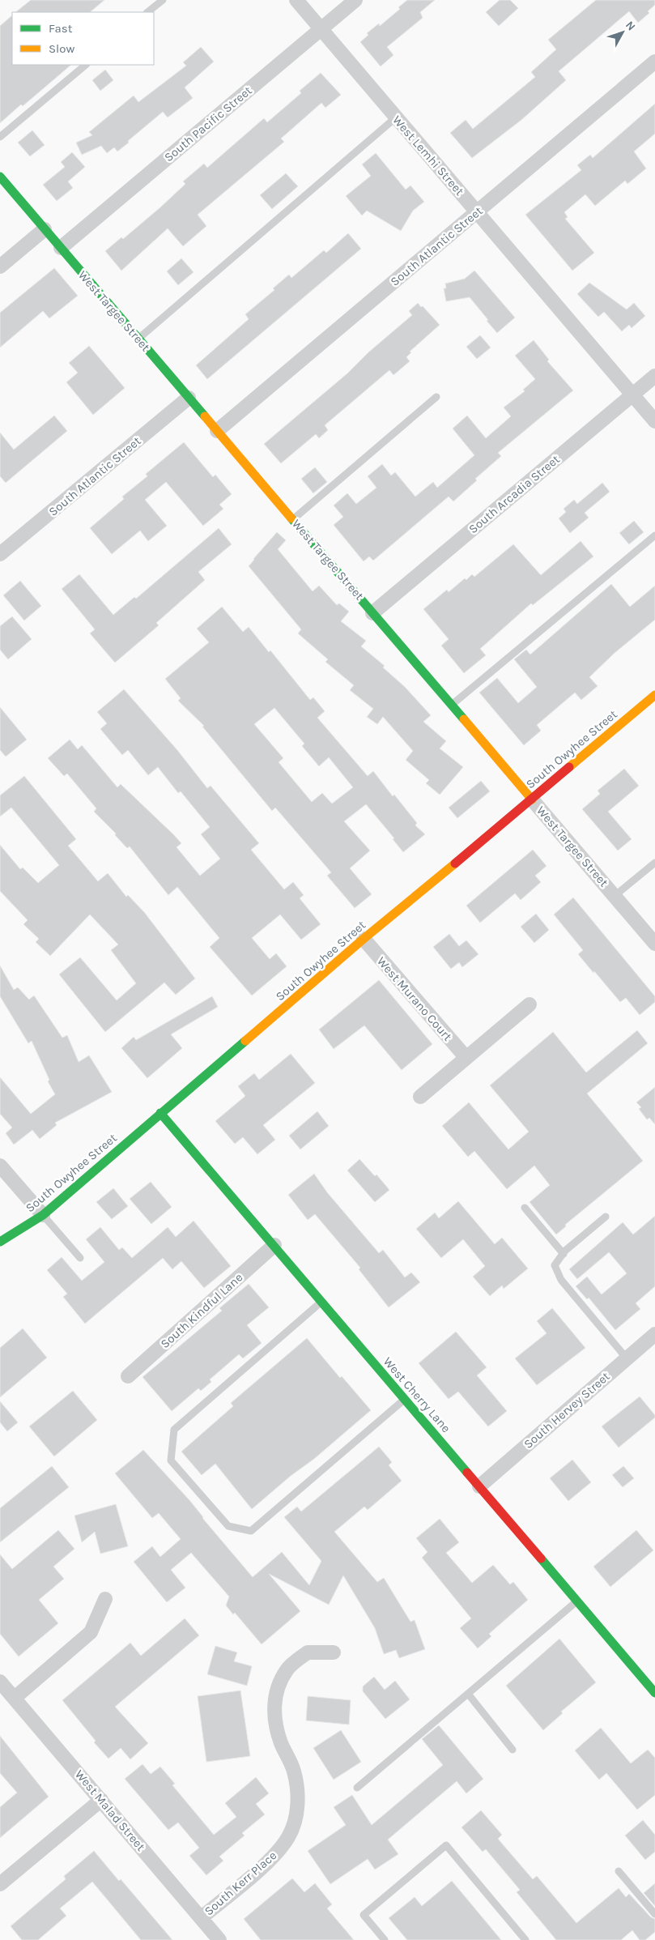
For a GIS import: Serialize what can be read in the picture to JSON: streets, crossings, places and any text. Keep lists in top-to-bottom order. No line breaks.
{"streets":{"street":["South Pacific Street","West Lemhi Street","South Atlantic Street","West Targee Street","South Arcadia Street","South Owyhee Street","West Murano Court","South Kindful Lane","West Cherry Lane","South Hervey Street","West Malad Street","South Kerr Place"]},"crossings":[["South Pacific Street","West Lemhi Street"],["South Pacific Street","West Targee Street"],["West Lemhi Street","South Atlantic Street"],["West Lemhi Street","South Arcadia Street"],["South Atlantic Street","West Targee Street"],["West Targee Street","South Arcadia Street"],["West Targee Street","South Owyhee Street"],["South Owyhee Street","West Murano Court"],["South Owyhee Street","West Cherry Lane"],["South Kindful Lane","West Cherry Lane"],["West Cherry Lane","South Hervey Street"],["West Malad Street","South Kerr Place"]],"legend":["Fast","Slow"],"north":"top right"}
